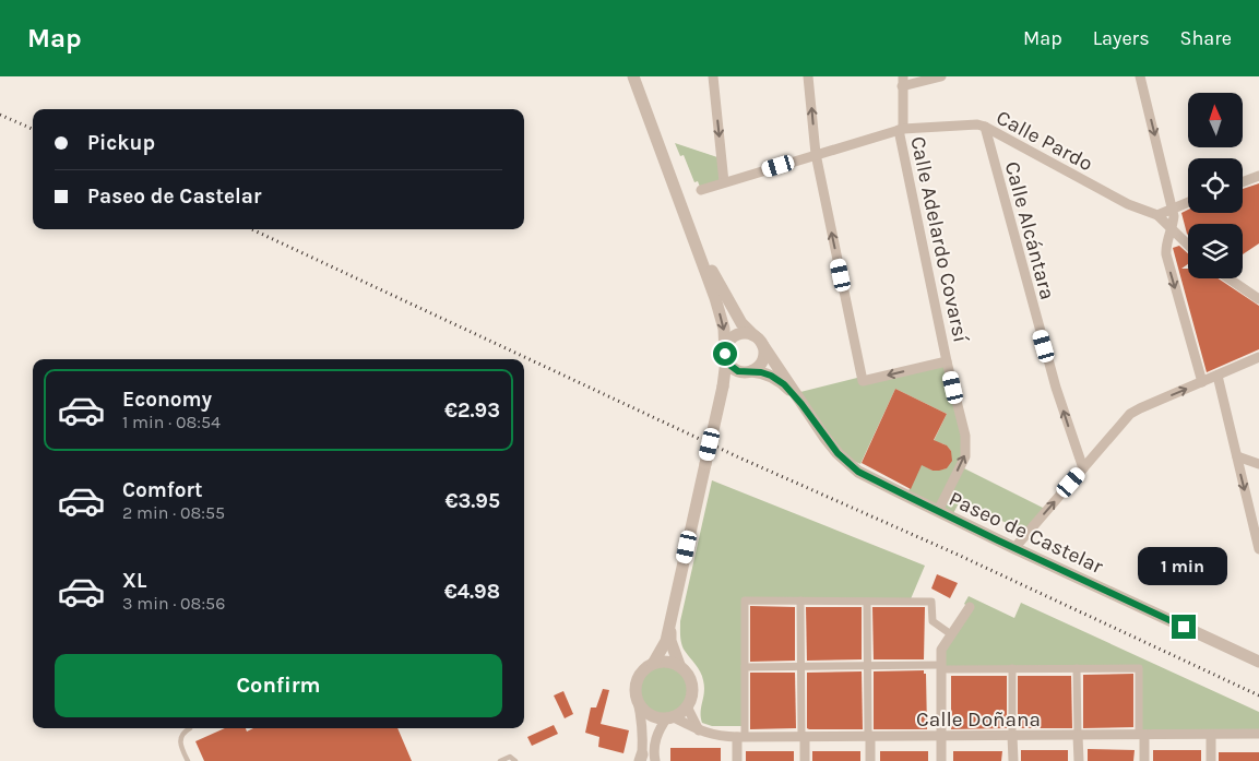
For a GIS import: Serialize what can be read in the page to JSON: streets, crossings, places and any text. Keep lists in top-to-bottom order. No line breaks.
{"streets":{"street":["Calle Pardo","Calle Alcántara","Calle Adelardo Covarsí","Paseo de Castelar","Calle Doñana"]},"crossings":[["Calle Pardo","Calle Alcántara"],["Calle Pardo","Calle Adelardo Covarsí"],["Calle Adelardo Covarsí","Paseo de Castelar"]],"one_way":["Calle Alcántara"],"north":"top","page":{"header":"Map","nav":["Map","Layers","Share"],"banner":["Pickup","Paseo de Castelar"],"list":[{"name":"Economy","note":"1 min · 08:54","value":"€2.93"},{"name":"Comfort","note":"2 min · 08:55","value":"€3.95"},{"name":"XL","note":"3 min · 08:56","value":"€4.98"}],"bubble":"1 min","buttons":"Confirm"}}
